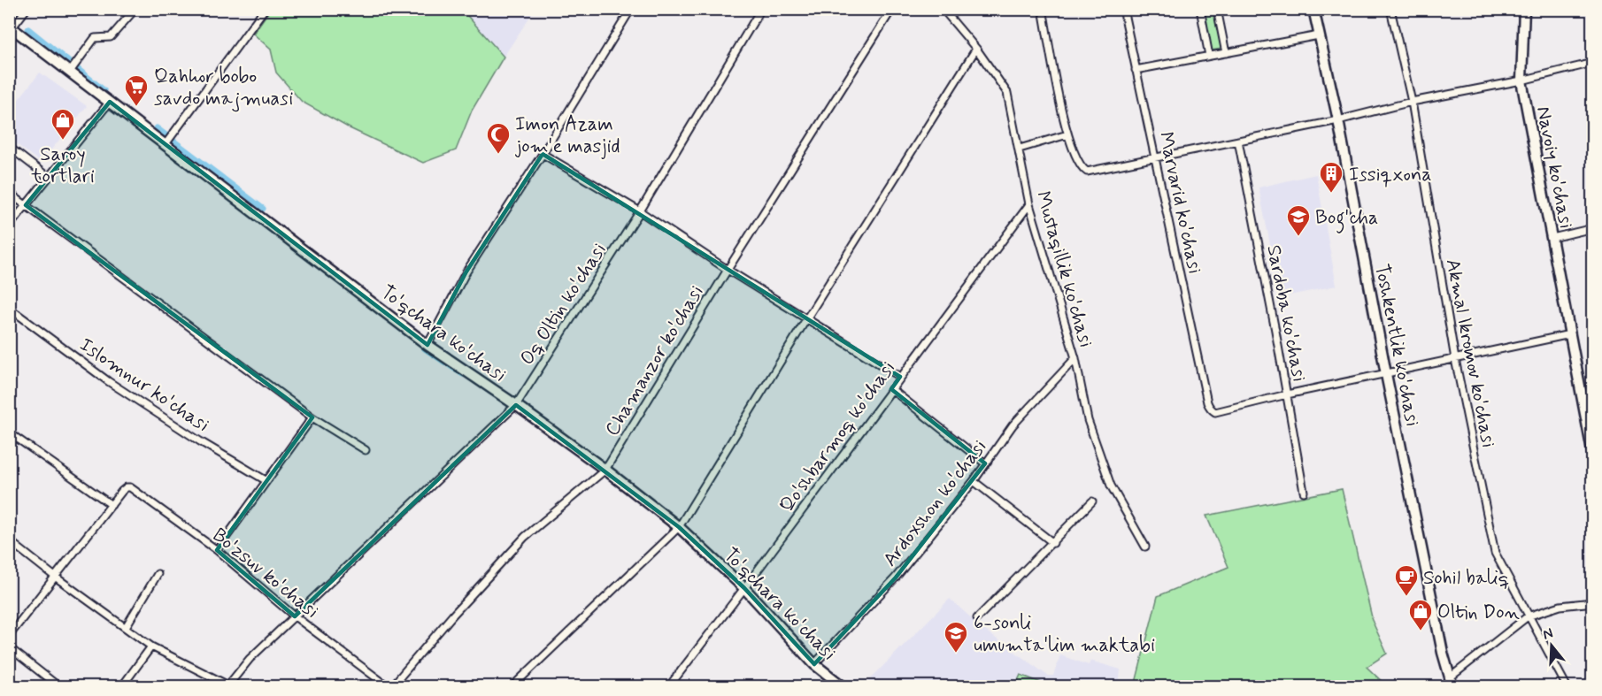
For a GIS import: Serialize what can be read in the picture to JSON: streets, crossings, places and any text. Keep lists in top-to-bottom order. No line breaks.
{"streets":{"street":["Navoiy ko'chasi","Marvarid ko'chasi","Mustaqillik ko'chasi","Oq Oltin ko'chasi","Sardoba ko'chasi","To'qchara ko'chasi","Toshkentlik ko'chasi","Akmal Ikromov ko'chasi","Chamanzor ko'chasi","Islomnur ko'chasi","Qo'shbarmoq ko'chasi","Ardoxshon ko'chasi","Bo'zsuv ko'chasi"]},"crossings":[["Marvarid ko'chasi","Sardoba ko'chasi"],["Mustaqillik ko'chasi","Qo'shbarmoq ko'chasi"],["Mustaqillik ko'chasi","Ardoxshon ko'chasi"],["Oq Oltin ko'chasi","To'qchara ko'chasi"],["Oq Oltin ko'chasi","Bo'zsuv ko'chasi"],["To'qchara ko'chasi","Chamanzor ko'chasi"],["To'qchara ko'chasi","Qo'shbarmoq ko'chasi"],["To'qchara ko'chasi","Ardoxshon ko'chasi"]],"places":{"supermarket":["Qahhor bobo savdo majmuasi"],"shop":["Saroy tortlari","Oltin Don"],"mosque":["Imon Azam jom'e masjid"],"building":["Issiqxona"],"school or university":["Bog'cha","6-sonli umumta'lim maktabi"],"cafe":["Sohil baliq"]},"north":"top"}
